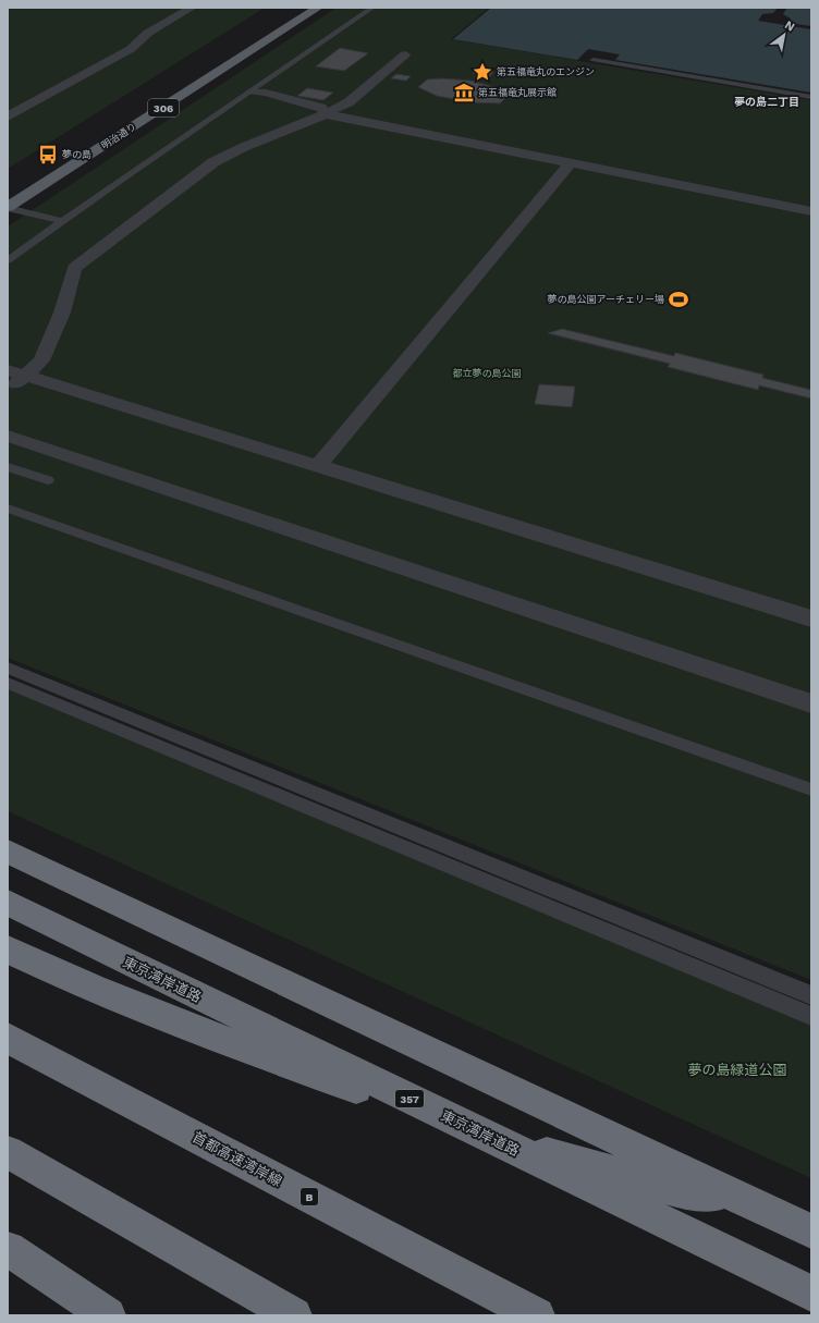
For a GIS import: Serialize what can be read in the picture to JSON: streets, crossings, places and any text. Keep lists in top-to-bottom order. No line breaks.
{"streets":{"highway":["東京湾岸道路","357","首都高速湾岸線","B"],"main road":["306","明治通り"]},"districts":["夢の島二丁目"],"parks":["都立夢の島公園","夢の島緑道公園"],"places":{"place":["第五福竜丸のエンジン"],"museum":["第五福竜丸展示館"],"bus stop":["夢の島"],"sports":["夢の島公園アーチェリー場"]},"north":"top right"}
